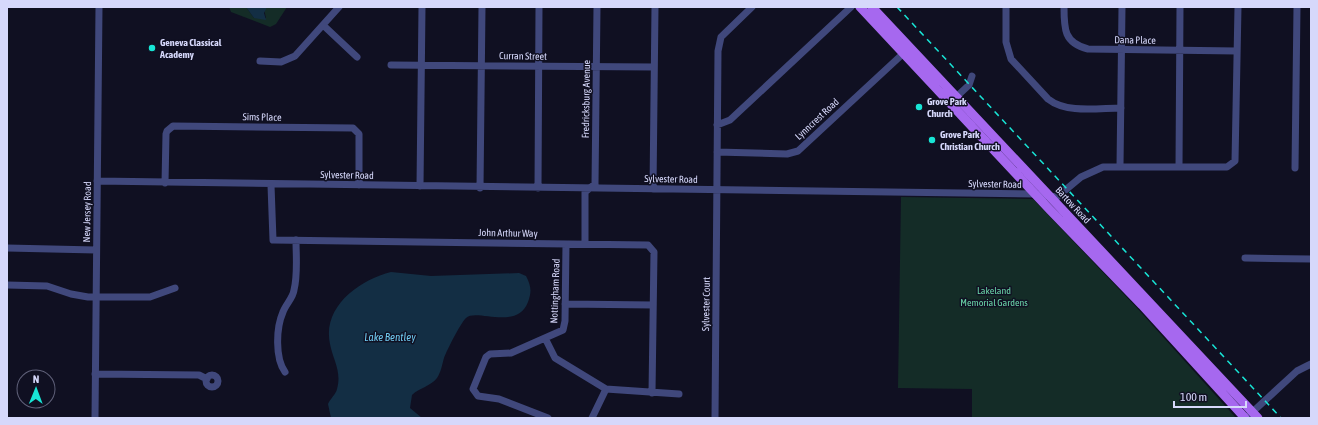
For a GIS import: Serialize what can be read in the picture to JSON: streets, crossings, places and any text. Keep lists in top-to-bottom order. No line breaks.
{"streets":{"main road":["Bartow Road"],"street":["Dana Place","Curran Street","Fredricksburg Avenue","Sims Place","Lynncrest Road","Sylvester Road","New Jersey Road","John Arthur Way","Nottingham Road","Sylvester Court"]},"crossings":[["Curran Street","Fredricksburg Avenue"],["Fredricksburg Avenue","Sylvester Road"],["Sims Place","Sylvester Road"],["Lynncrest Road","Bartow Road"],["Lynncrest Road","Sylvester Court"],["Sylvester Road","Bartow Road"],["Sylvester Road","New Jersey Road"],["Sylvester Road","John Arthur Way"],["Sylvester Road","Sylvester Court"],["John Arthur Way","Nottingham Road"]],"water":["Lake Bentley"],"parks":["Lakeland Memorial Gardens"],"places":["Geneva Classical Academy","Grove Park Church","Grove Park Christian Church"],"scale_bar":"100 m","north":"top"}
